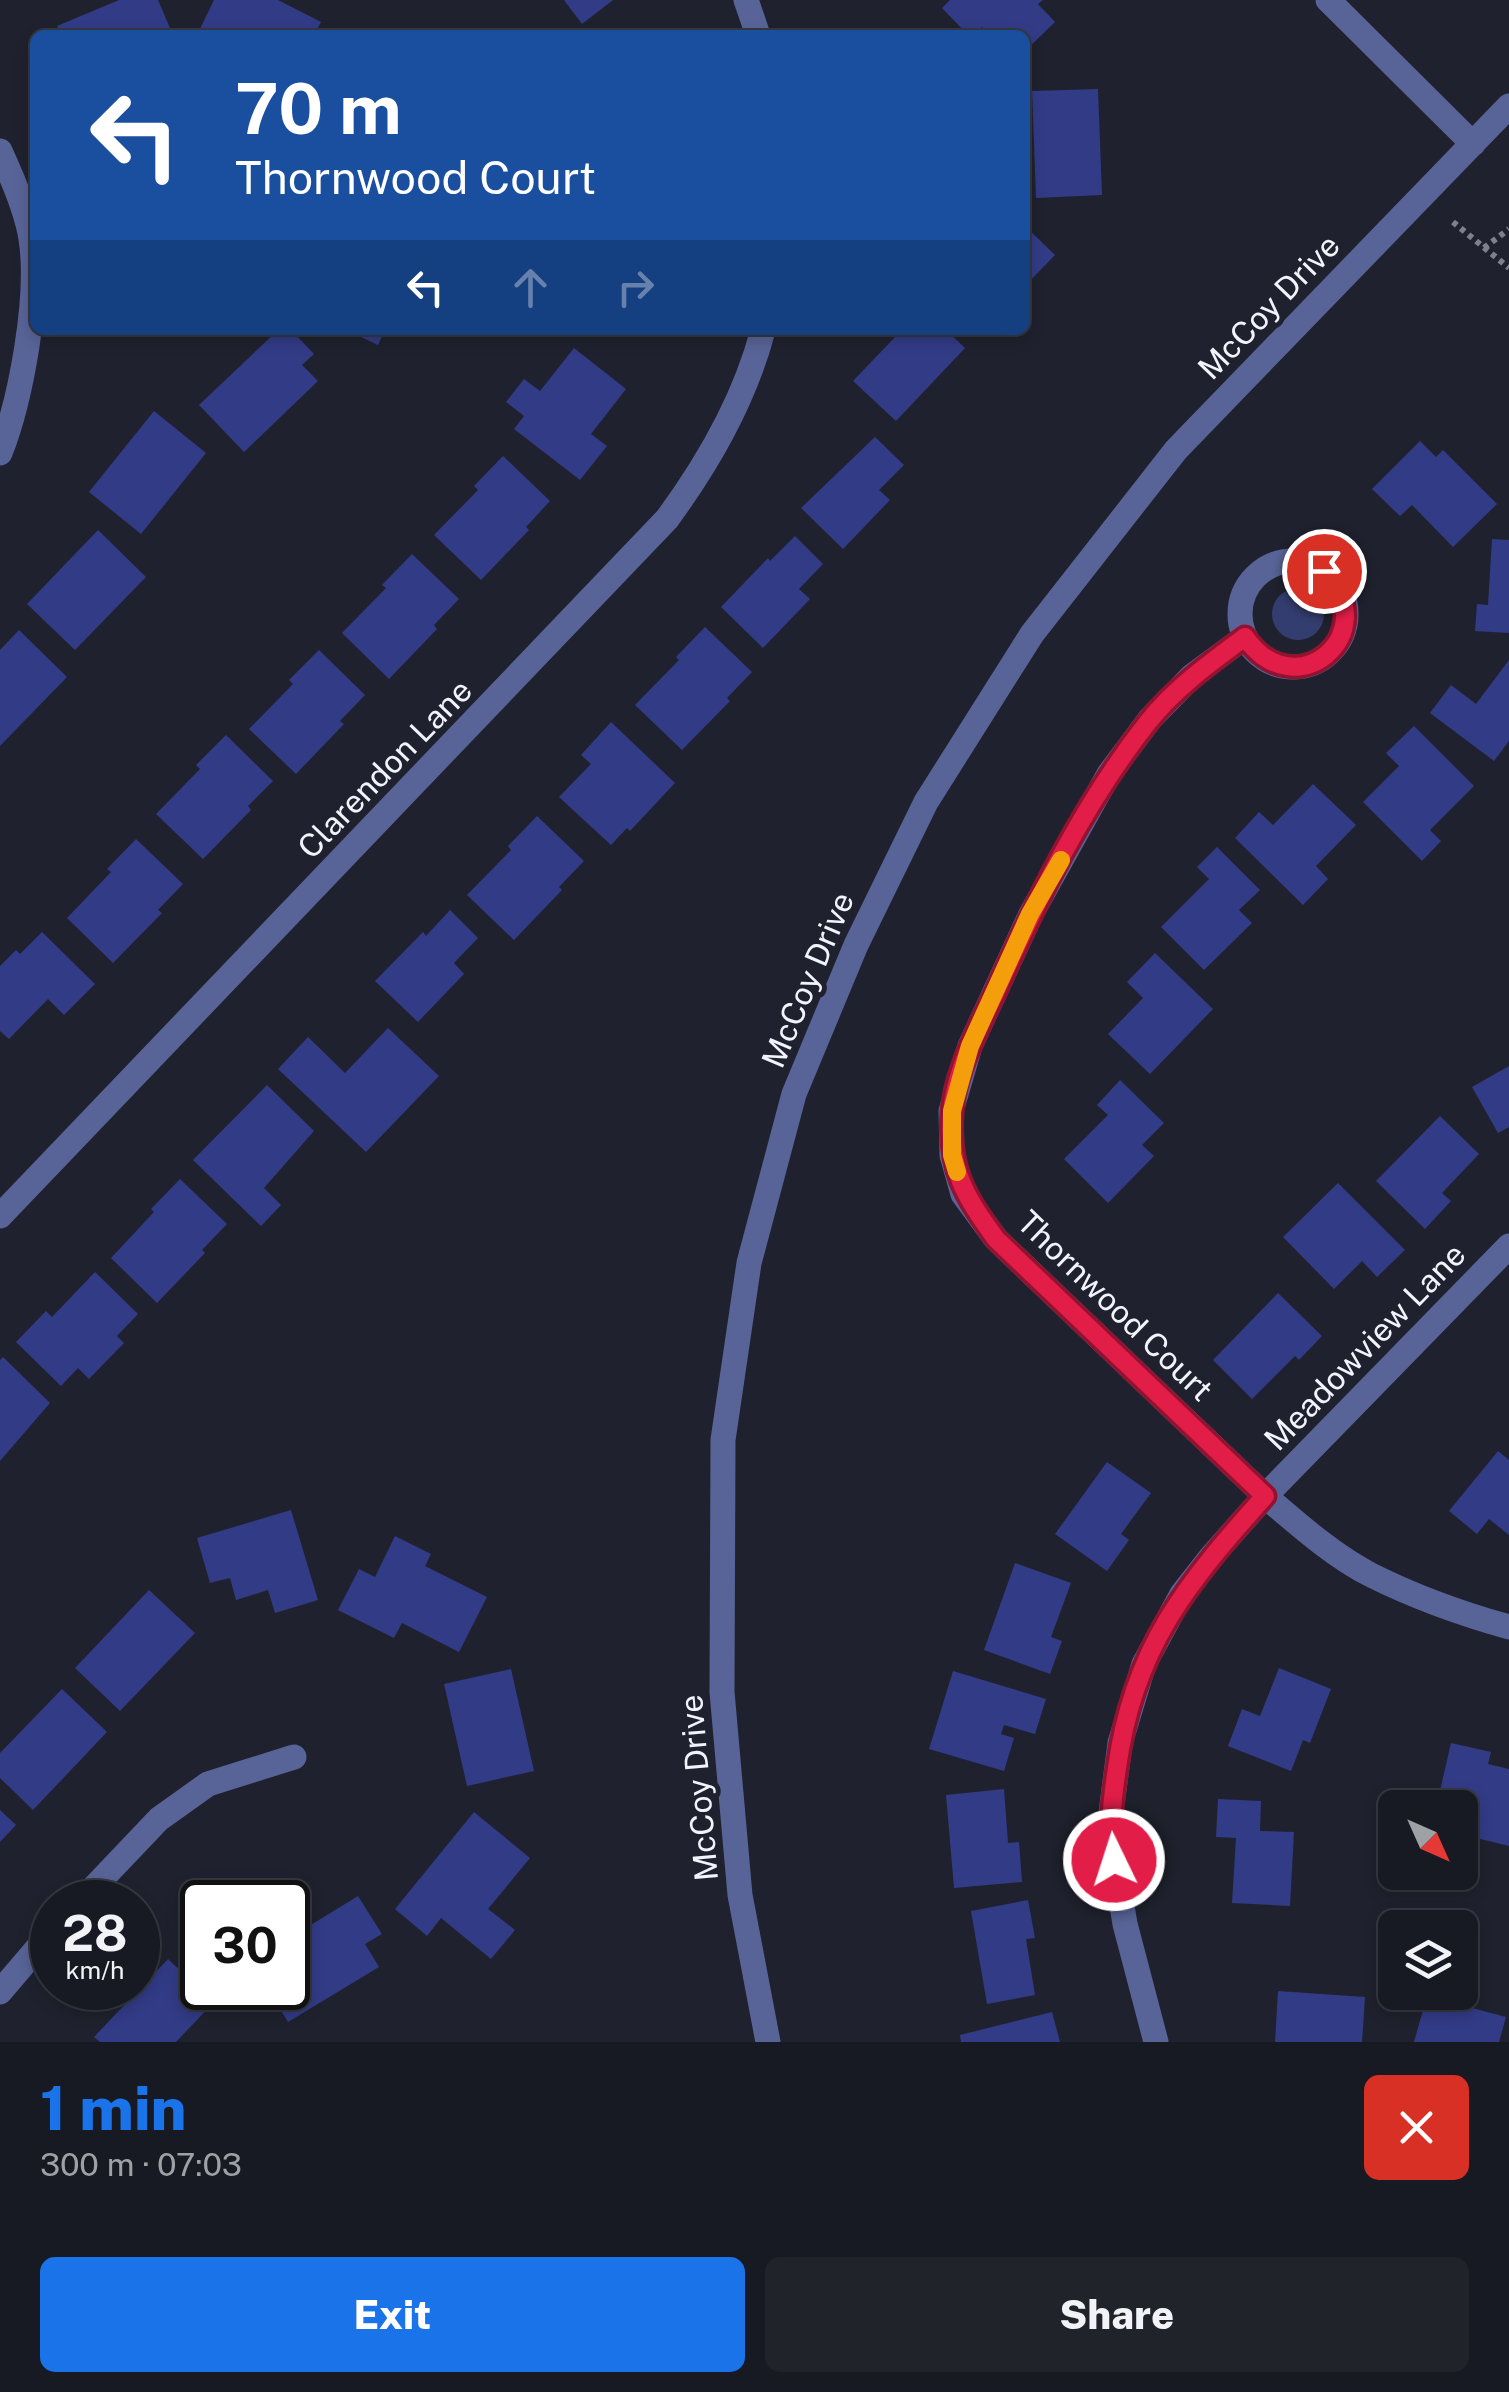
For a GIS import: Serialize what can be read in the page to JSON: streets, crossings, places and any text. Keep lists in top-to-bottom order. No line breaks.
{"streets":{"street":["McCoy Drive","Clarendon Lane","Thornwood Court","Meadowview Lane"]},"crossings":[["Thornwood Court","Meadowview Lane"]],"north":"bottom right","page":{"turn":["70 m","Thornwood Court"],"speed":"28 km/h","limit":"30","heading":["1 min","300 m · 07:03"],"buttons":["Exit","Share"]}}
